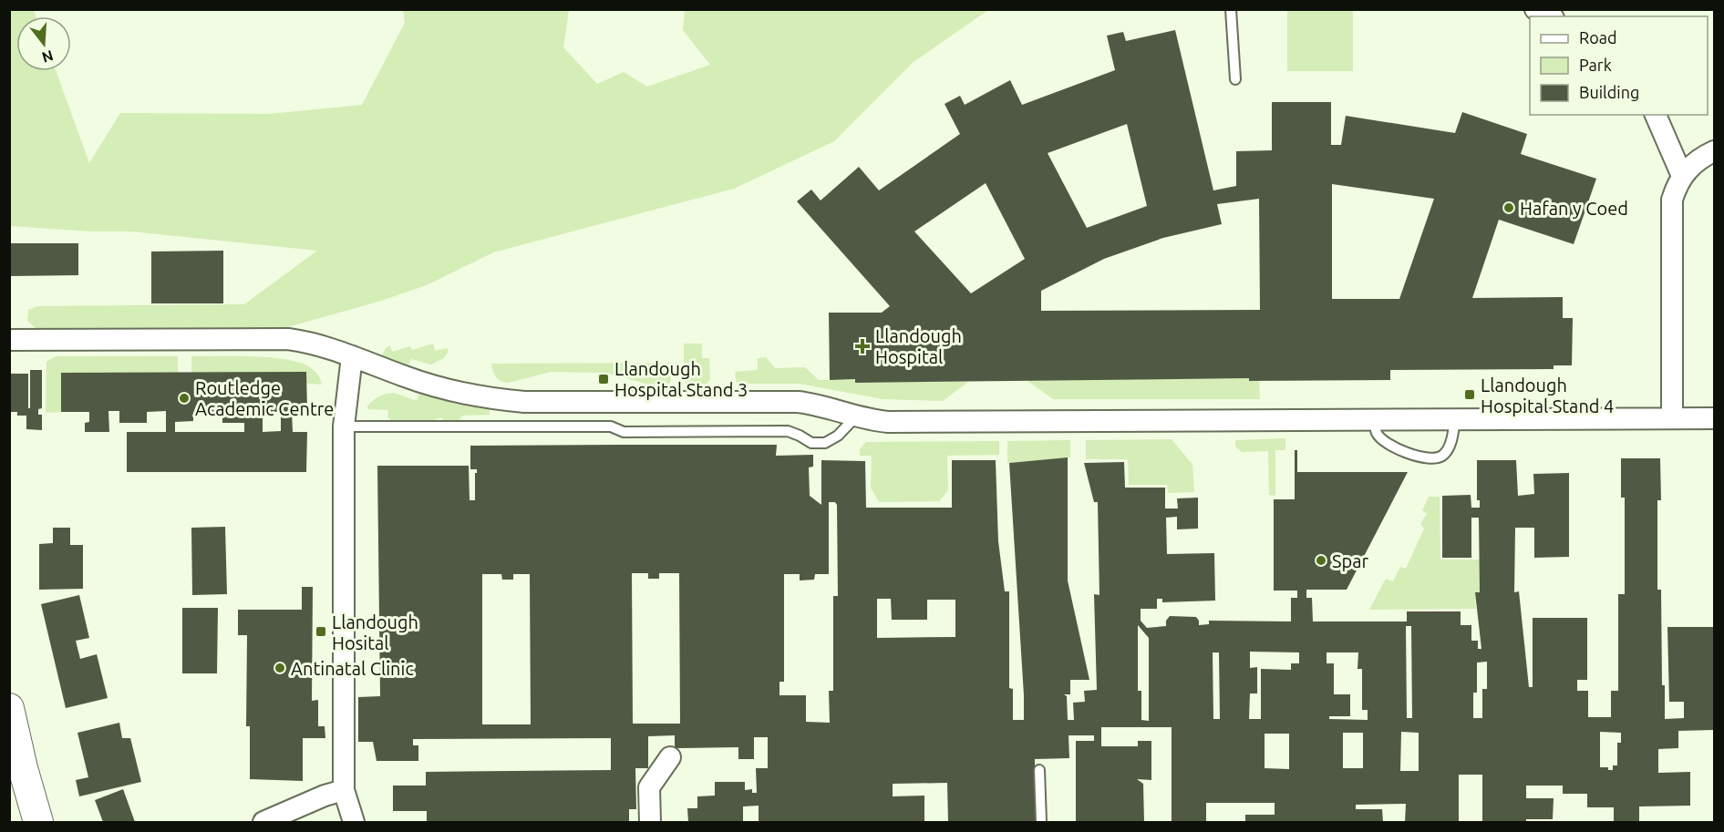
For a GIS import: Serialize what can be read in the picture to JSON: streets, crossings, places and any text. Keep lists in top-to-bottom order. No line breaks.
{"places":{"other":["Hafan y Coed","Routledge Academic Centre","Spar","Antinatal Clinic"],"health":["Llandough Hospital"],"transit":["Llandough Hospital Stand 3","Llandough Hospital Stand 4","Llandough Hosital"]},"legend":["Road","Park","Building"],"north":"bottom"}
